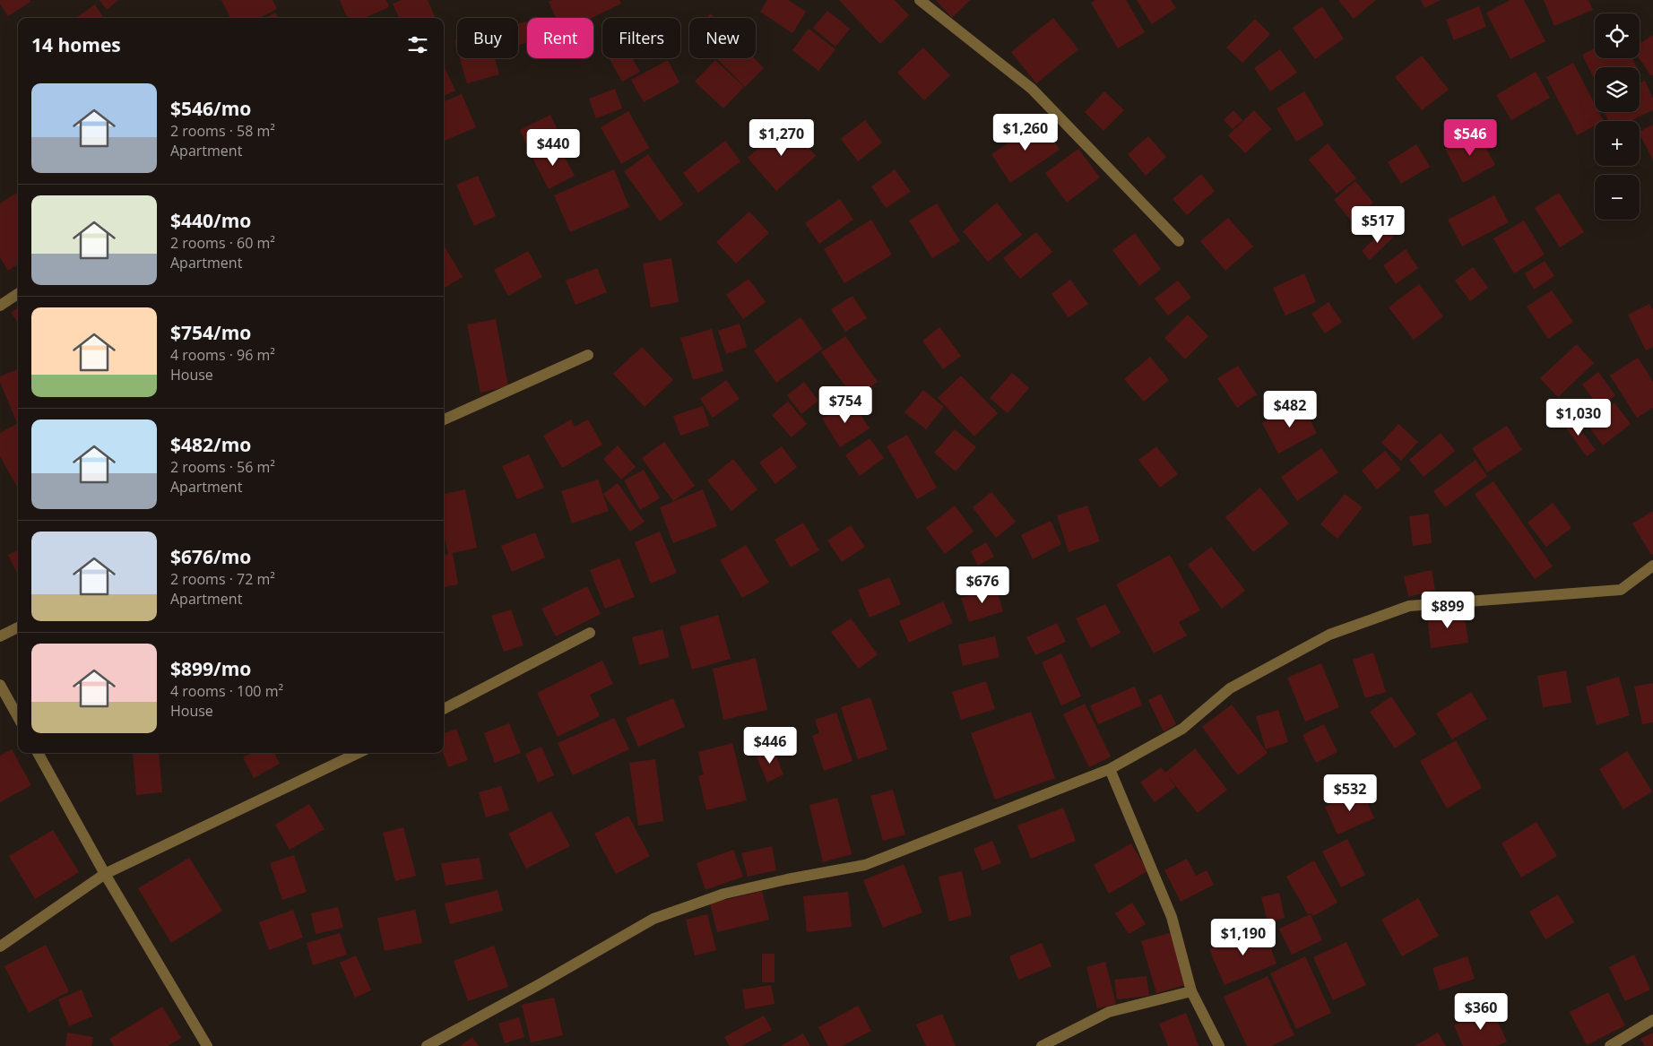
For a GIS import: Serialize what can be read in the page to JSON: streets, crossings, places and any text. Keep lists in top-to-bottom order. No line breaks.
{"page":{"map_buttons":["+","−"],"chip":["Buy","Rent","Filters","New"],"heading":"14 homes","list":[{"name":"$546/mo","note":"2 rooms · 58 m² · Apartment"},{"name":"$440/mo","note":"2 rooms · 60 m² · Apartment"},{"name":"$754/mo","note":"4 rooms · 96 m² · House"},{"name":"$482/mo","note":"2 rooms · 56 m² · Apartment"},{"name":"$676/mo","note":"2 rooms · 72 m² · Apartment"},{"name":"$899/mo","note":"4 rooms · 100 m² · House"}],"price":["$1,260","$1,270","$546","$440","$517","$754","$482","$1,030","$676","$899","$446","$532","$1,190","$360"]}}
